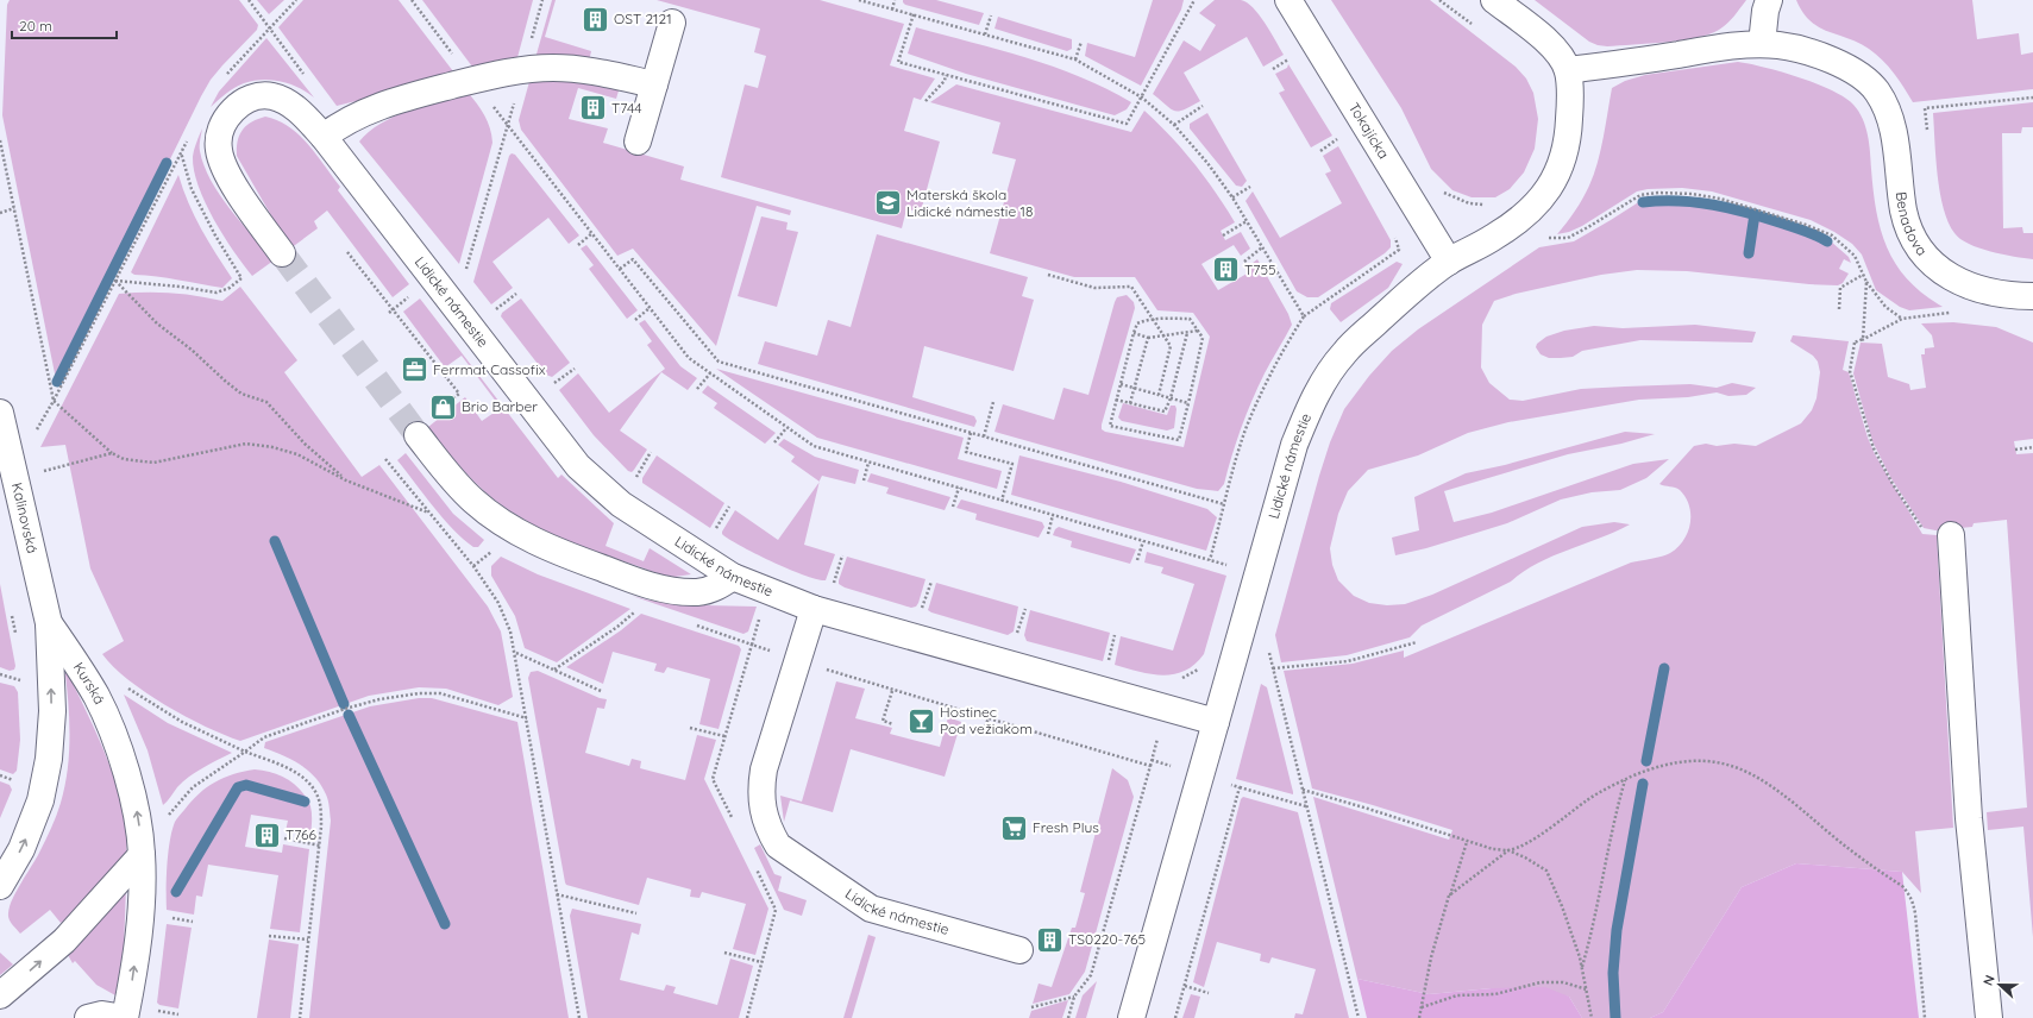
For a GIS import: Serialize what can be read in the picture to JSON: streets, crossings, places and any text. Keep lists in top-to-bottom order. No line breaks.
{"streets":{"street":["Tokajícka","Benadova","Lidické námestie","Kalinovská","Kurská"]},"crossings":[["Tokajícka","Lidické námestie"],["Kalinovská","Kurská"]],"one_way":["Kurská"],"places":{"building":["OST 2121","T744","T755","T766","TS0220-765"],"school or university":["Materská škola Lidické námestie 18"],"office":["Ferrmat Cassofix"],"shop":["Brio Barber"],"bar":["Hostinec Pod vežiakom"],"supermarket":["Fresh Plus"]},"scale_bar":"20 m","north":"left"}
